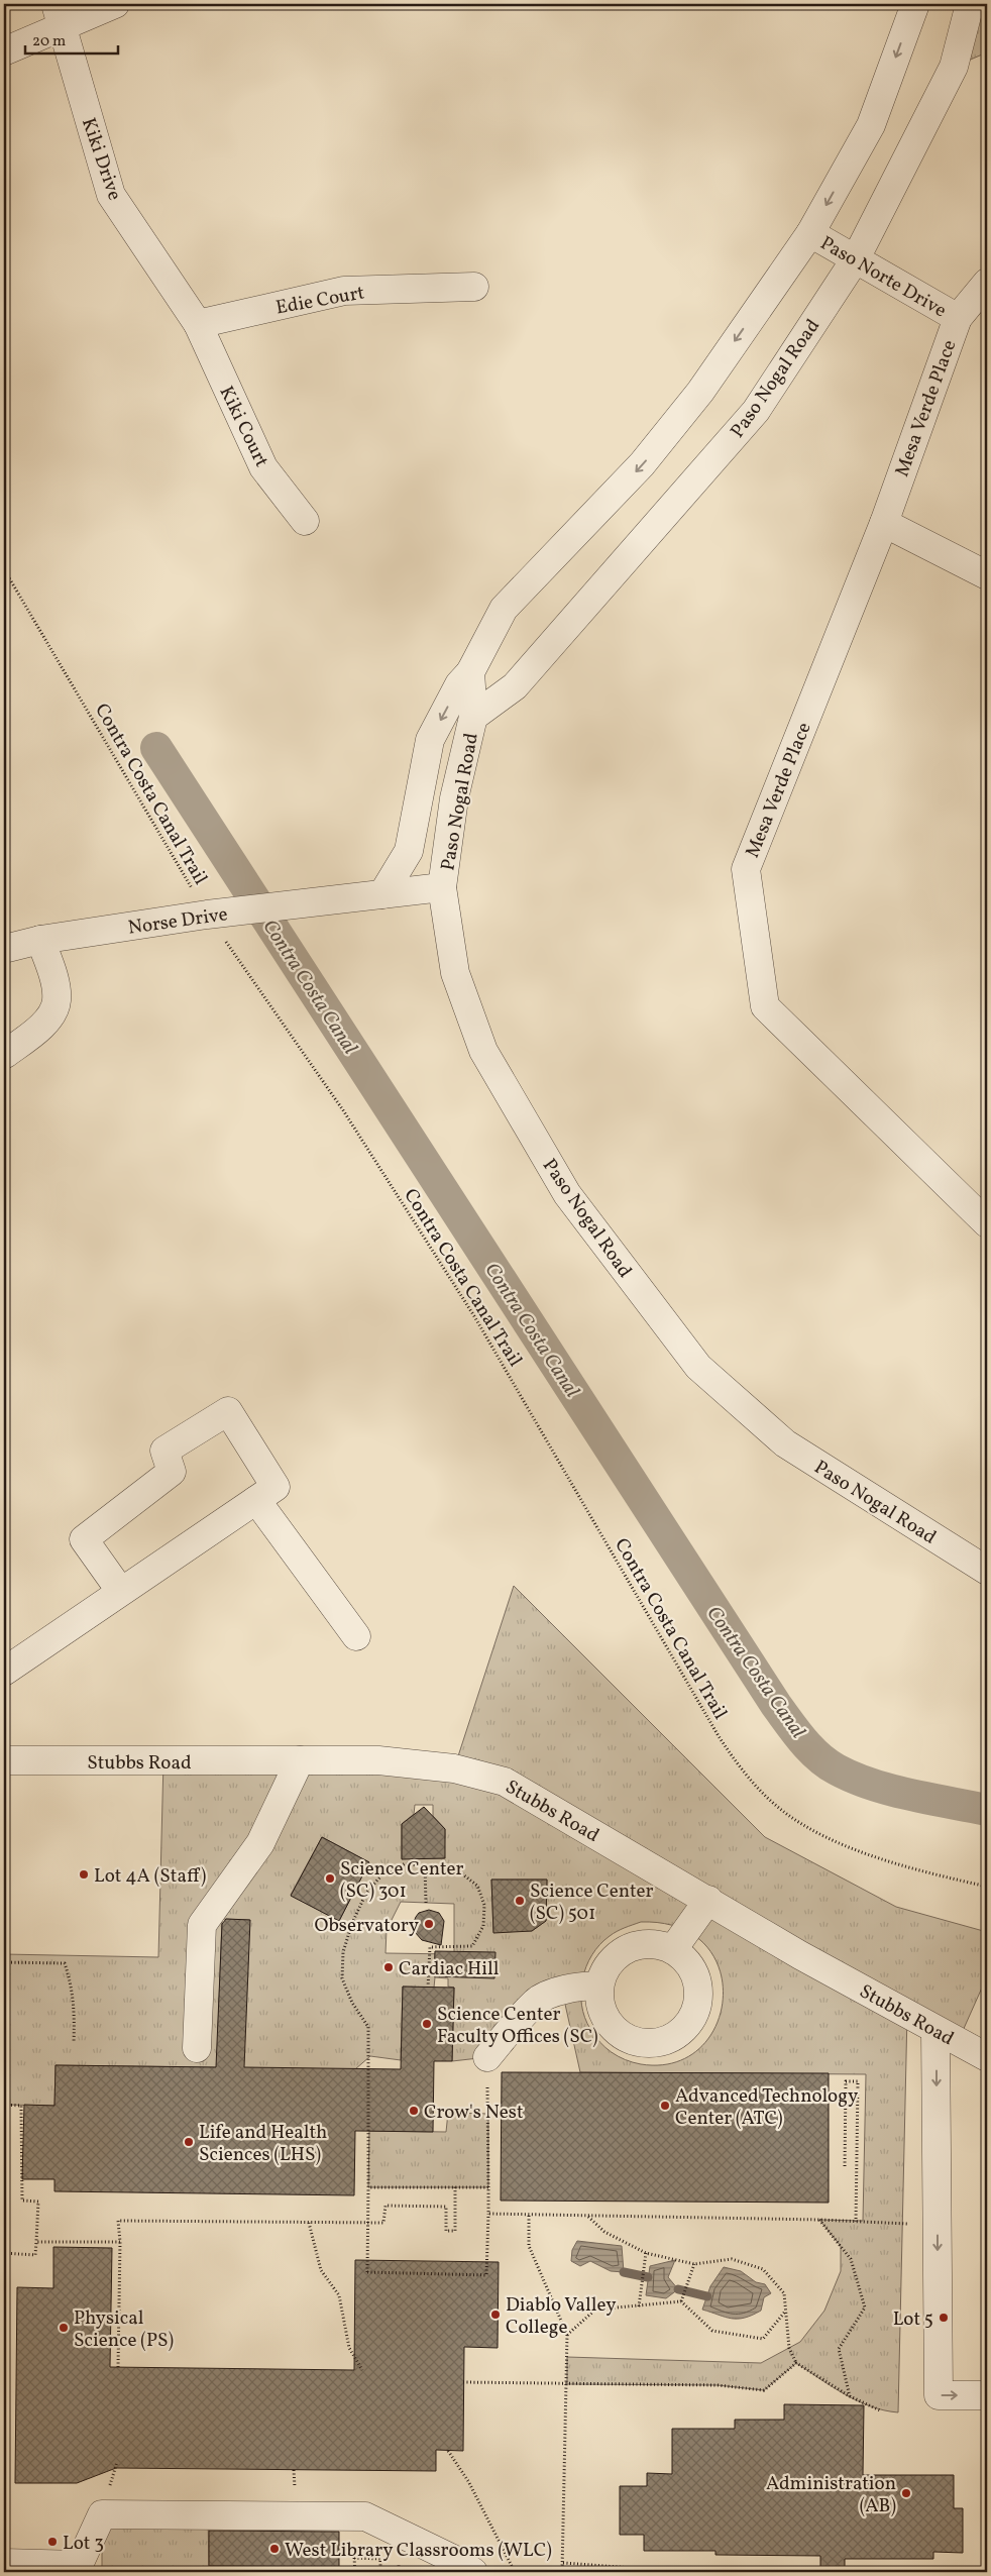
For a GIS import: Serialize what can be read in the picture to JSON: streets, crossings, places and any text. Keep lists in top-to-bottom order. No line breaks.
{"streets":{"street":["Kiki Drive","Paso Norte Drive","Edie Court","Paso Nogal Road","Mesa Verde Place","Kiki Court","Norse Drive","Stubbs Road"],"path":["Contra Costa Canal Trail"]},"crossings":[["Kiki Drive","Edie Court"],["Kiki Drive","Kiki Court"],["Paso Norte Drive","Paso Nogal Road"],["Paso Norte Drive","Mesa Verde Place"],["Edie Court","Kiki Court"],["Paso Nogal Road","Norse Drive"],["Contra Costa Canal Trail","Norse Drive"]],"water":["Contra Costa Canal"],"places":["Lot 4A (Staff)","Science Center (SC) 301","Science Center (SC) 501","Observatory","Cardiac Hill","Science Center Faculty Offices (SC)","Advanced Technology Center (ATC)","Crow's Nest","Life and Health Sciences (LHS)","Diablo Valley College","Lot 5","Physical Science (PS)","Administration (AB)","Lot 3","West Library Classrooms (WLC)"],"scale_bar":"20 m"}
